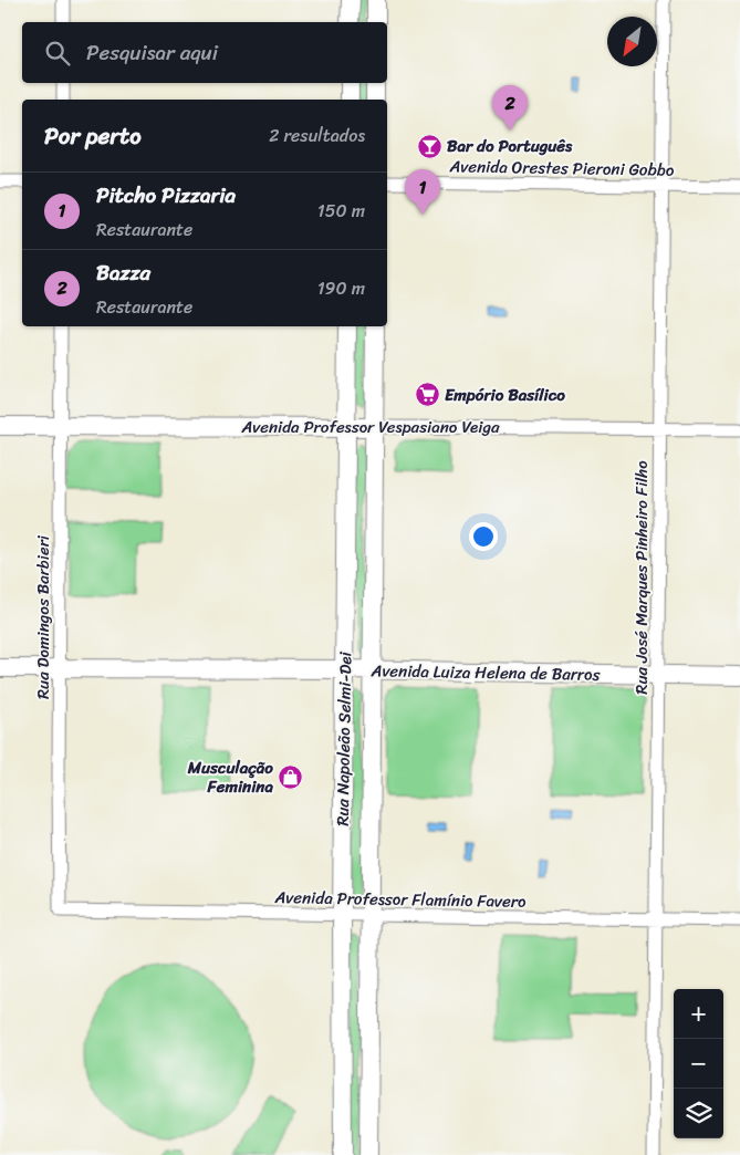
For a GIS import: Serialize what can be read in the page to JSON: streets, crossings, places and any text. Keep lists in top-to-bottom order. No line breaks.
{"streets":{"main road":["Avenida Professor Vespasiano Veiga","Avenida Luiza Helena de Barros","Rua Napoleão Selmi-Dei"],"street":["Avenida Orestes Pieroni Gobbo","Rua José Marques Pinheiro Filho","Rua Domingos Barbieri","Avenida Professor Flamínio Favero"]},"crossings":[["Avenida Orestes Pieroni Gobbo","Rua José Marques Pinheiro Filho"],["Avenida Professor Vespasiano Veiga","Rua José Marques Pinheiro Filho"],["Avenida Professor Vespasiano Veiga","Rua Domingos Barbieri"],["Avenida Professor Vespasiano Veiga","Rua Napoleão Selmi-Dei"],["Rua José Marques Pinheiro Filho","Avenida Luiza Helena de Barros"],["Rua José Marques Pinheiro Filho","Avenida Professor Flamínio Favero"],["Rua Domingos Barbieri","Avenida Luiza Helena de Barros"],["Rua Domingos Barbieri","Avenida Professor Flamínio Favero"],["Avenida Luiza Helena de Barros","Rua Napoleão Selmi-Dei"],["Rua Napoleão Selmi-Dei","Avenida Professor Flamínio Favero"]],"places":{"bar":["Bar do Português"],"supermarket":["Empório Basílico"],"shop":["Musculação Feminina"]},"north":"bottom left","page":{"search":"Pesquisar aqui","pins":["2","1"],"heading":["Por perto","2 resultados"],"list":[{"mark":"1","name":"Pitcho Pizzaria","note":"Restaurante","value":"150 m"},{"mark":"2","name":"Bazza","note":"Restaurante","value":"190 m"}],"map_buttons":["+","−"]}}
